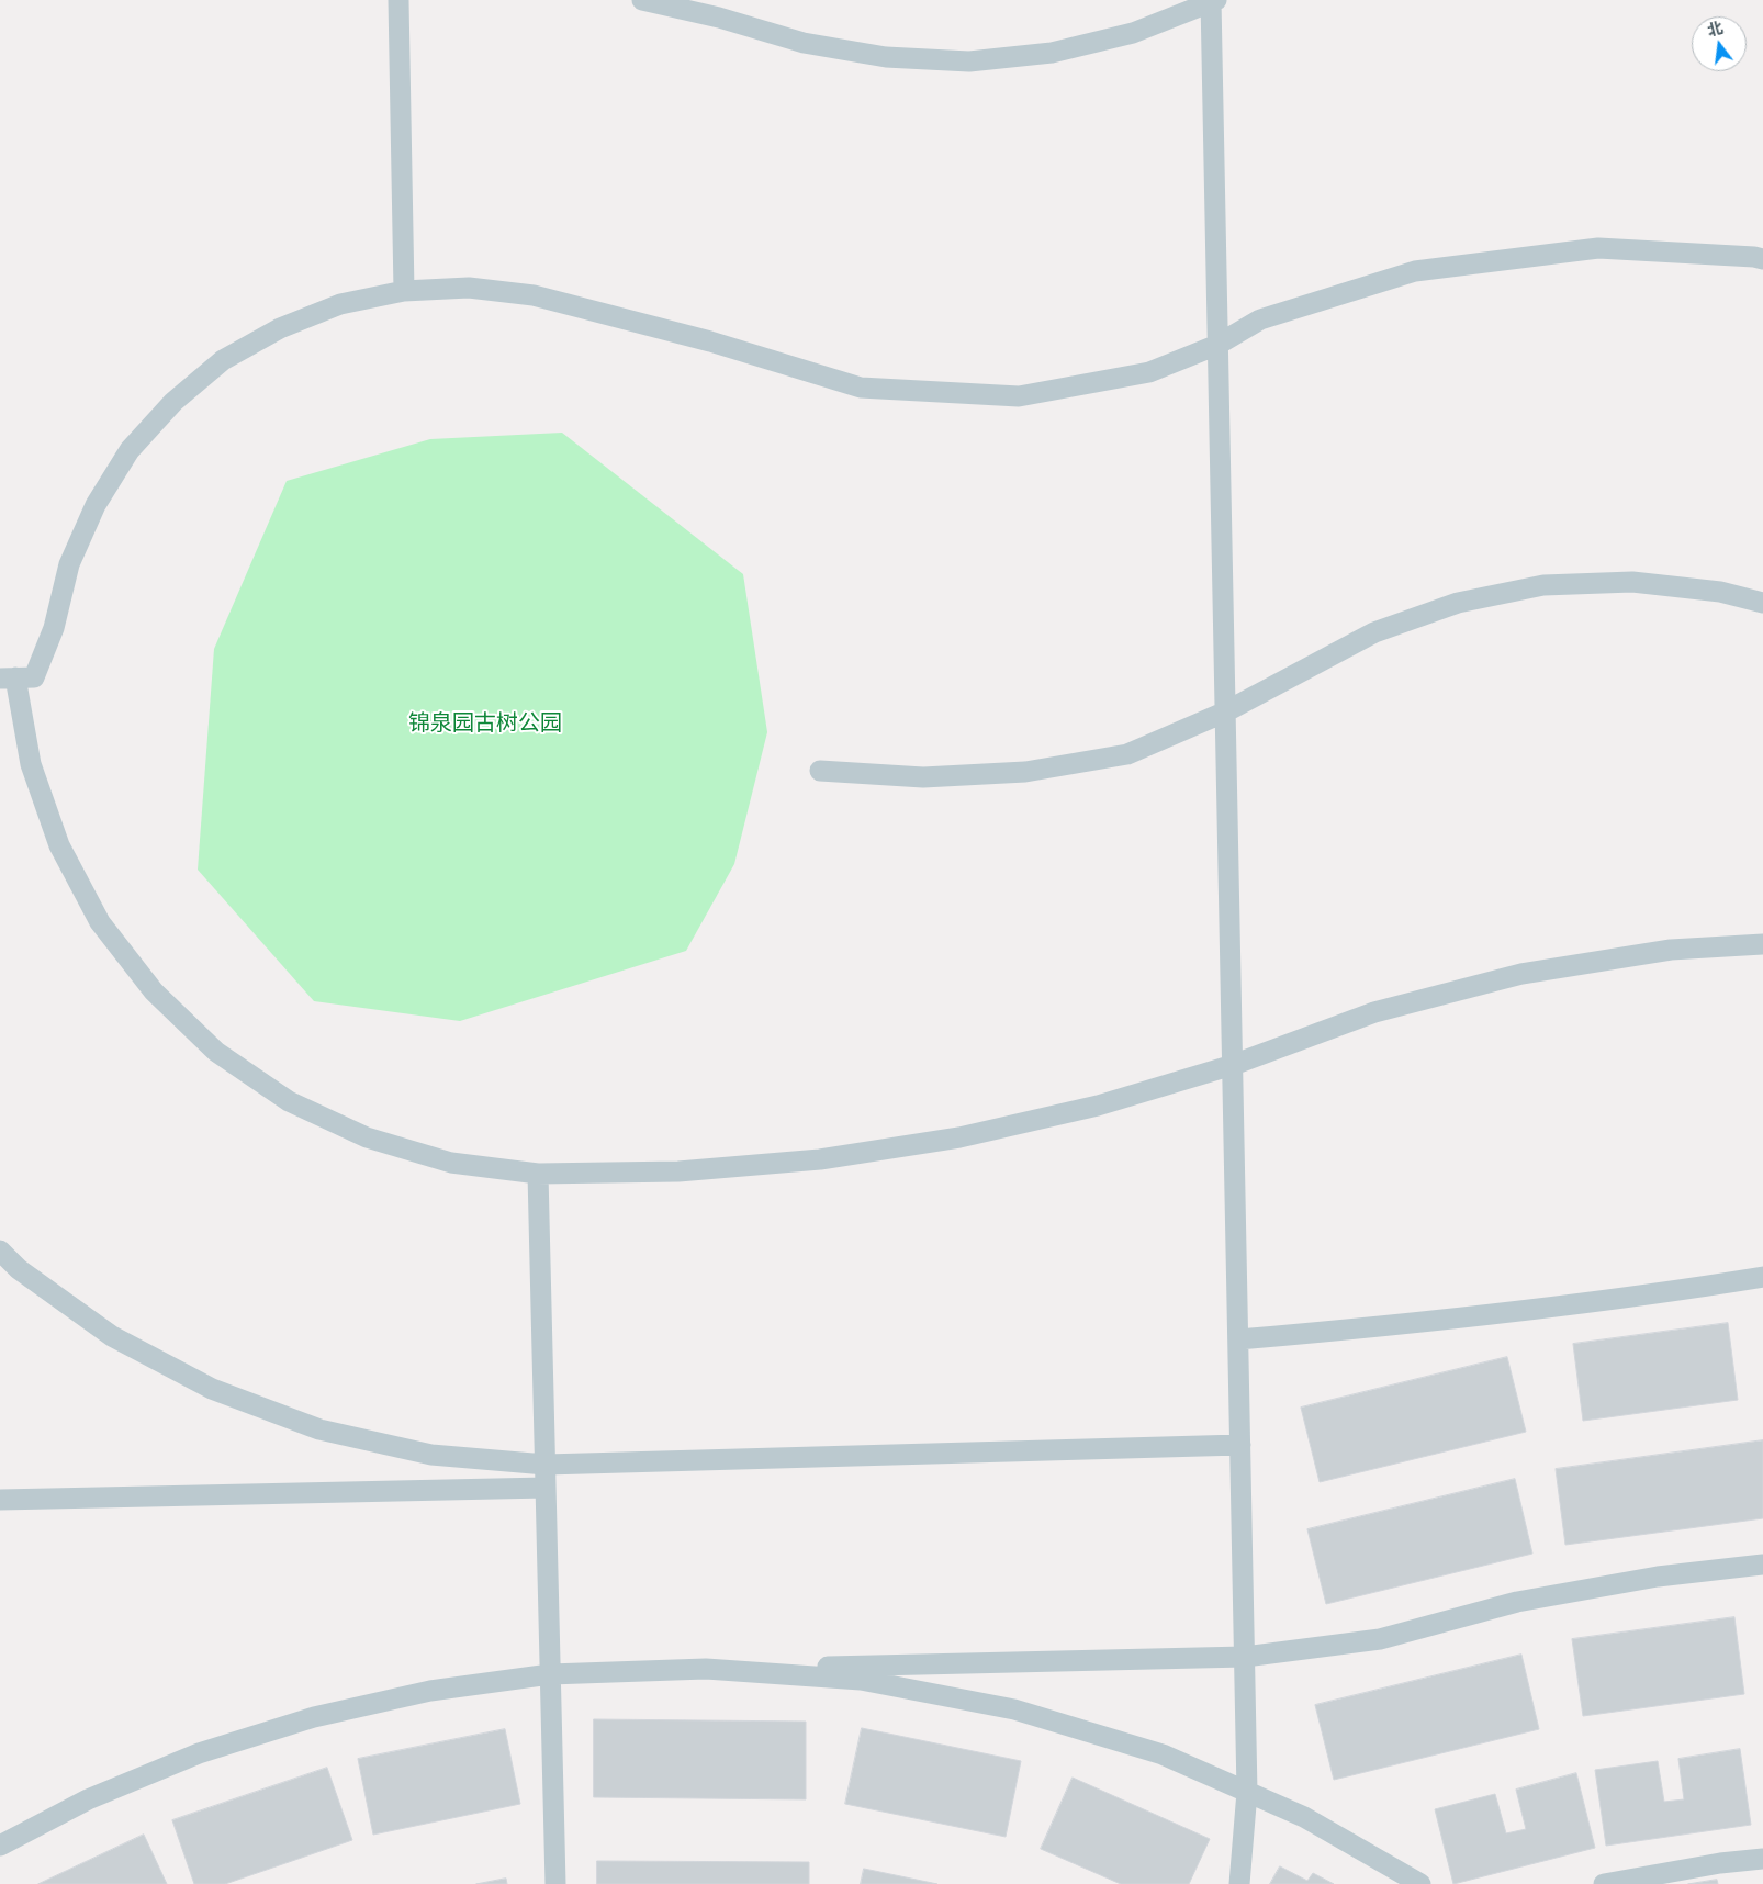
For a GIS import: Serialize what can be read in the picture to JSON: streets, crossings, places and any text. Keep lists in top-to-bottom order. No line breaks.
{"parks":["锦泉园古树公园"],"north":"top"}
